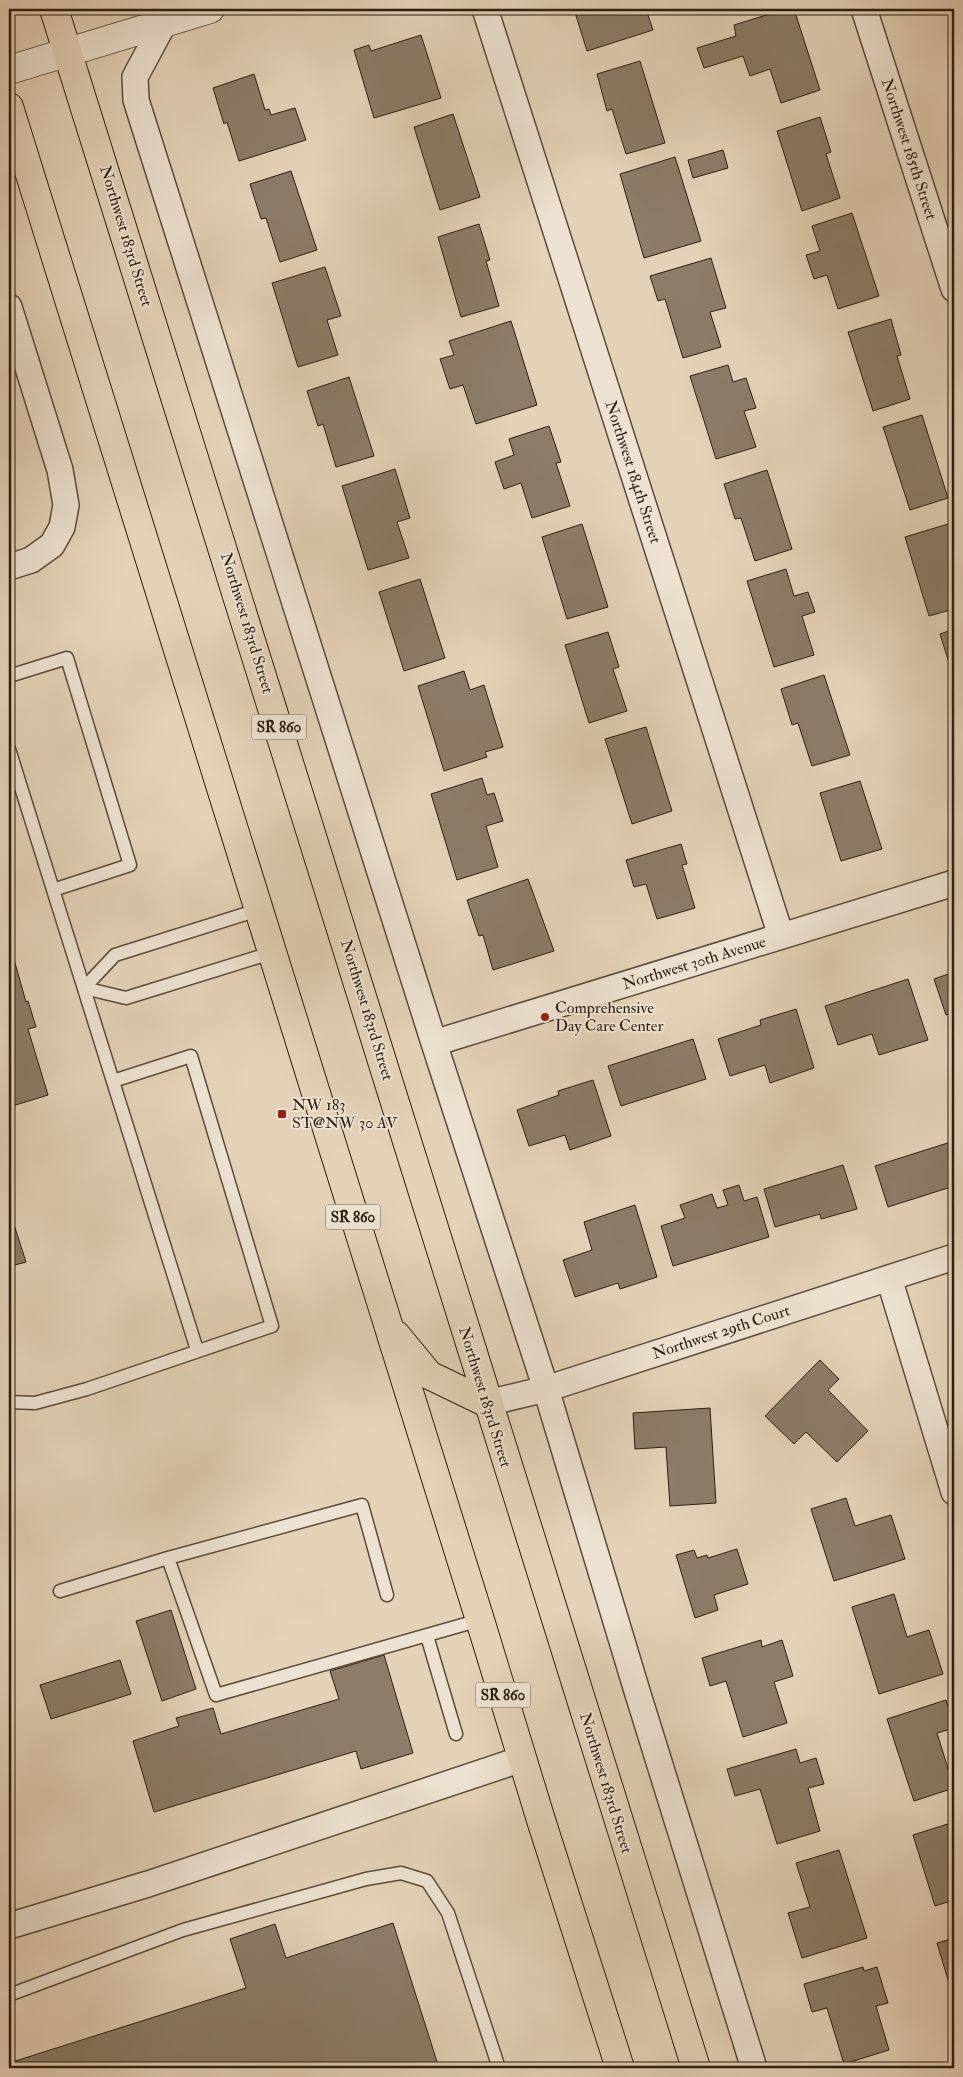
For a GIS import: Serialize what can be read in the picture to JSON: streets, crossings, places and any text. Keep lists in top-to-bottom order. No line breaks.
{"streets":{"main road":["Northwest 183rd Street","SR 860"],"street":["Northwest 185th Street","Northwest 184th Street","Northwest 30th Avenue","Northwest 29th Court"]},"crossings":[["Northwest 183rd Street","Northwest 29th Court"],["Northwest 184th Street","Northwest 30th Avenue"]],"places":{"other":["Comprehensive Day Care Center"],"transit":["NW 183 ST@NW 30 AV"]}}
